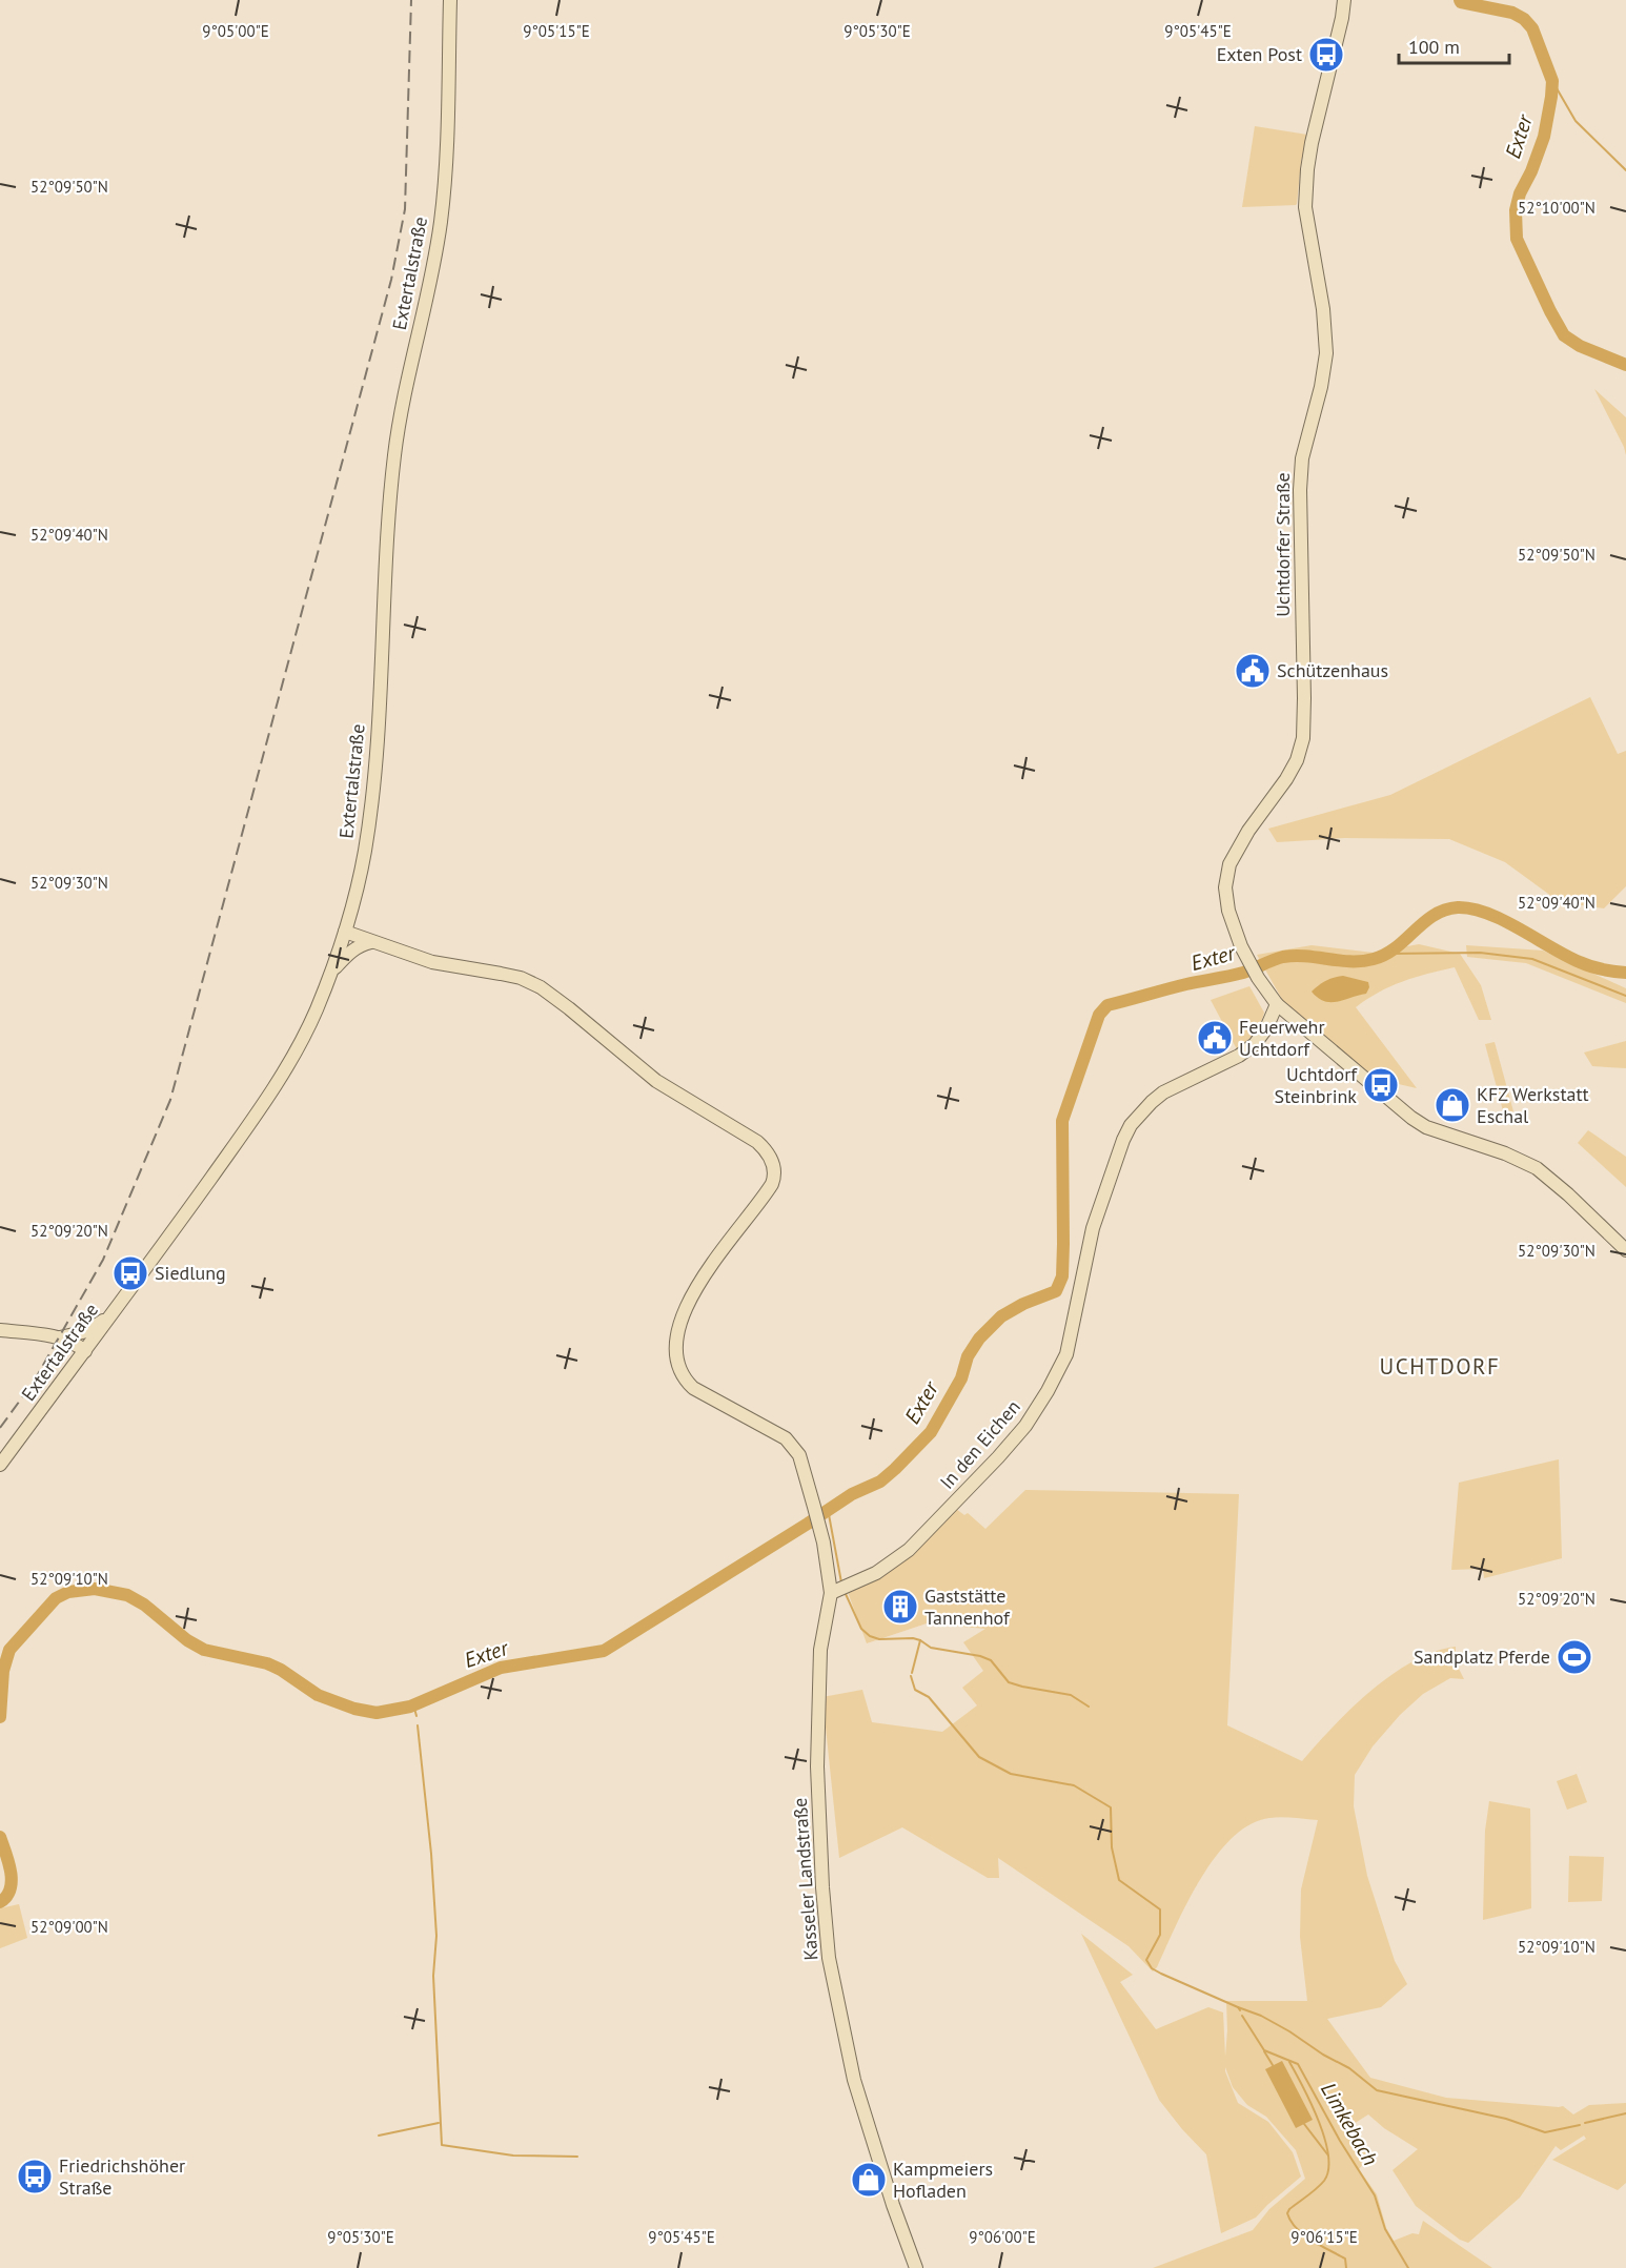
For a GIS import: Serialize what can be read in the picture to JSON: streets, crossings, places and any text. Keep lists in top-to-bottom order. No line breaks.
{"streets":{"street":["Extertalstraße","Uchtdorfer Straße","In den Eichen","Kasseler Landstraße"]},"crossings":[["Extertalstraße","Kasseler Landstraße"],["Uchtdorfer Straße","In den Eichen"],["In den Eichen","Kasseler Landstraße"]],"districts":["UCHTDORF"],"water":["Exter","Limkebach"],"places":{"bus stop":["Exten Post","Uchtdorf Steinbrink","Siedlung","Friedrichshöher Straße"],"public building":["Schützenhaus","Feuerwehr Uchtdorf"],"shop":["KFZ Werkstatt Eschal","Kampmeiers Hofladen"],"building":["Gaststätte Tannenhof"],"sports":["Sandplatz Pferde"]},"scale_bar":"100 m","coordinates":["9°05'00\"E","9°05'15\"E","9°05'30\"E","9°05'45\"E","52°09'50\"N","52°10'00\"N","52°09'40\"N","52°09'30\"N","52°09'20\"N","52°09'10\"N","52°09'00\"N","9°06'00\"E","9°06'15\"E"]}
